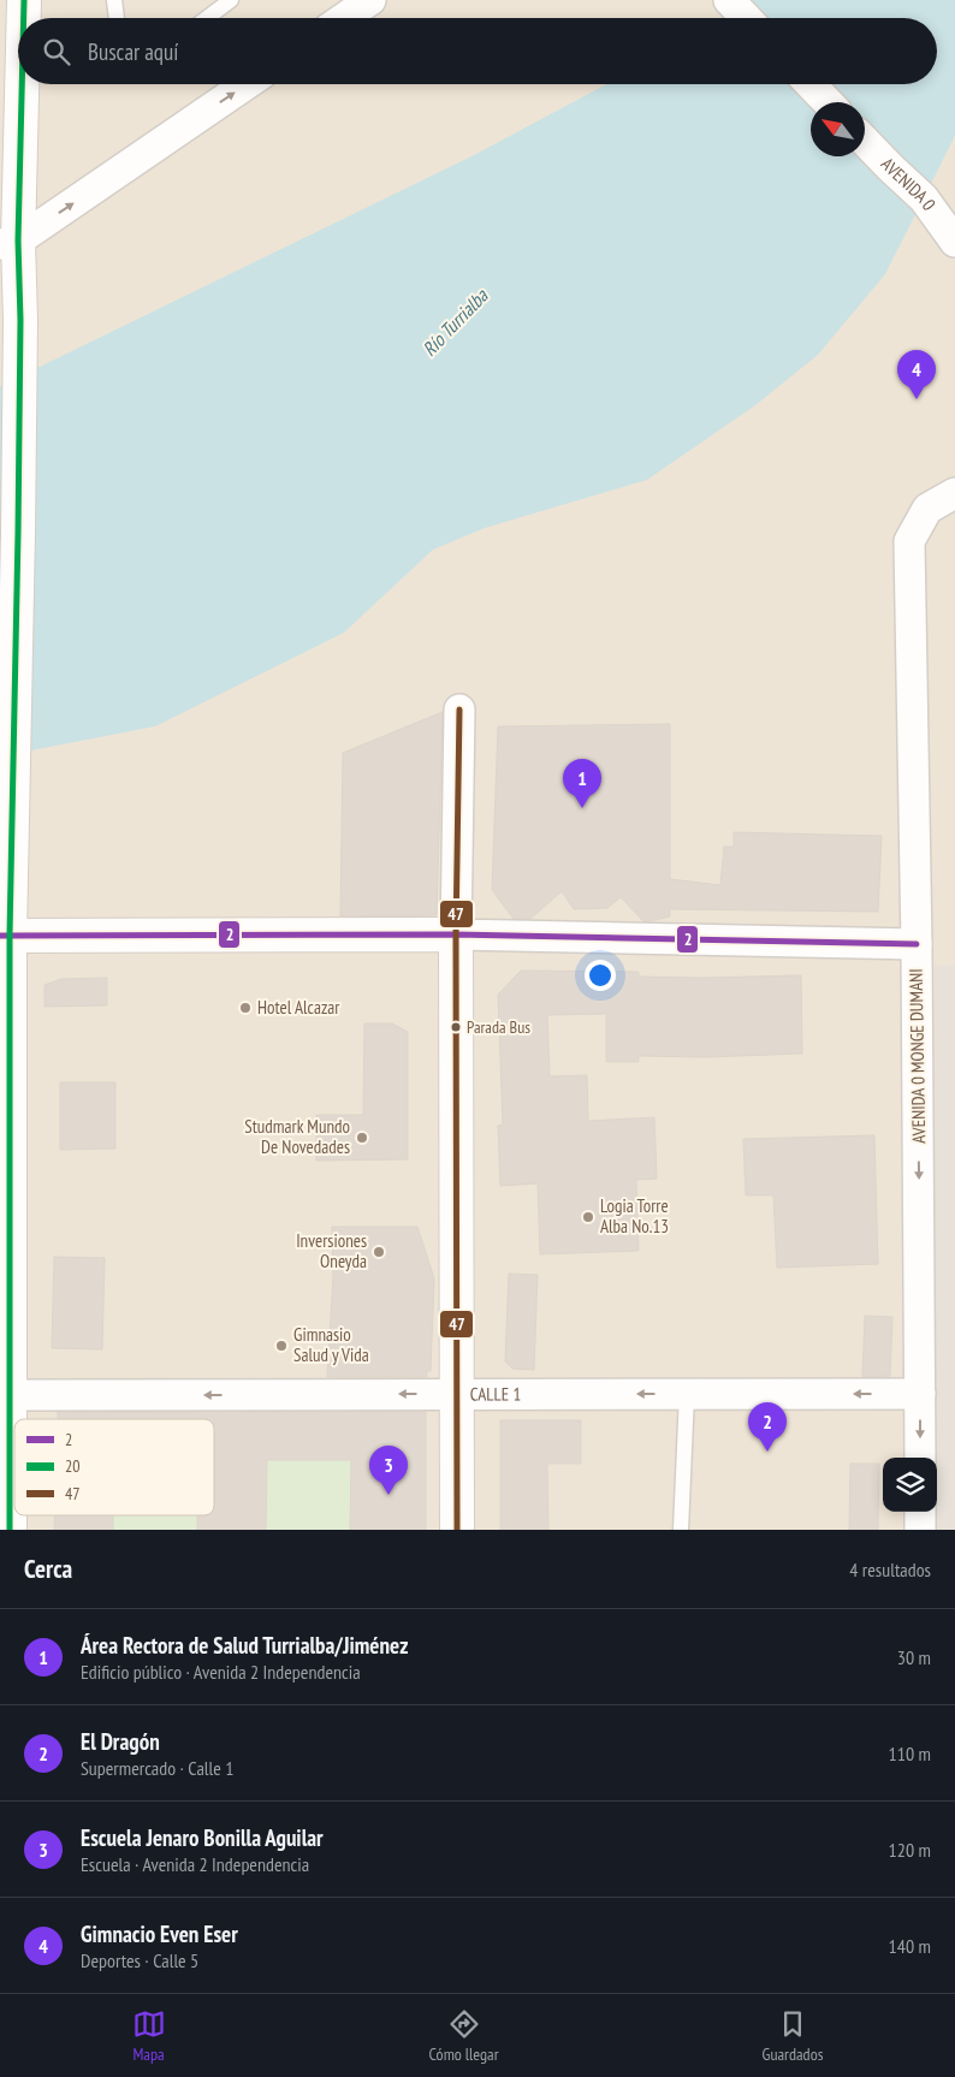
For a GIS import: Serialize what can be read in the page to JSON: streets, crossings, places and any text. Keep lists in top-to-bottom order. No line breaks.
{"streets":{"street":["AVENIDA 0","AVENIDA 0 MONGE DUMANI","CALLE 1"]},"crossings":[["AVENIDA 0 MONGE DUMANI","CALLE 1"]],"one_way":["AVENIDA 0 MONGE DUMANI","CALLE 1"],"water":["Río Turrialba"],"places":["Hotel Alcazar","Parada Bus","Studmark Mundo De Novedades","Logia Torre Alba No.13","Inversiones Oneyda","Gimnasio Salud y Vida"],"lines":["transit line 20","transit line 47","transit line 2"],"legend":["2","20","47"],"north":"top left","page":{"search":"Buscar aquí","pins":["4","1","2","3"],"heading":["Cerca","4 resultados"],"list":[{"mark":"1","name":"Área Rectora de Salud Turrialba/Jiménez","note":"Edificio público · Avenida 2 Independencia","value":"30 m"},{"mark":"2","name":"El Dragón","note":"Supermercado · Calle 1","value":"110 m"},{"mark":"3","name":"Escuela Jenaro Bonilla Aguilar","note":"Escuela · Avenida 2 Independencia","value":"120 m"},{"mark":"4","name":"Gimnacio Even Eser","note":"Deportes · Calle 5","value":"140 m"}],"nav":["Mapa","Cómo llegar","Guardados"]}}
